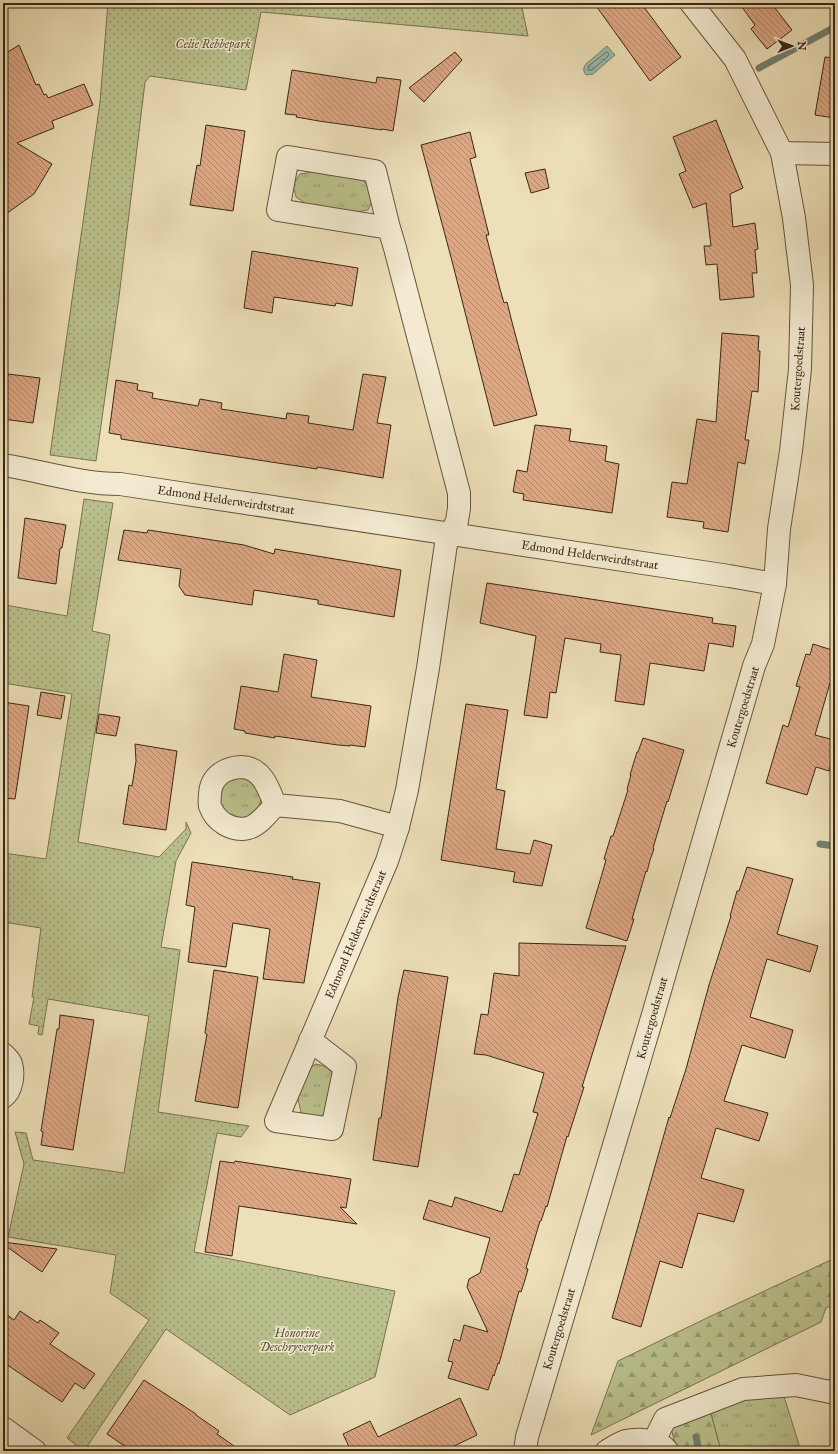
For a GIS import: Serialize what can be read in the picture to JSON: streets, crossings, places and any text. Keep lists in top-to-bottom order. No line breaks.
{"streets":{"street":["Koutergoedstraat","Edmond Helderweirdtstraat"]},"crossings":[["Koutergoedstraat","Edmond Helderweirdtstraat"]],"parks":["Celie Rebbepark","Honorine Deschryverpark"],"north":"right"}
